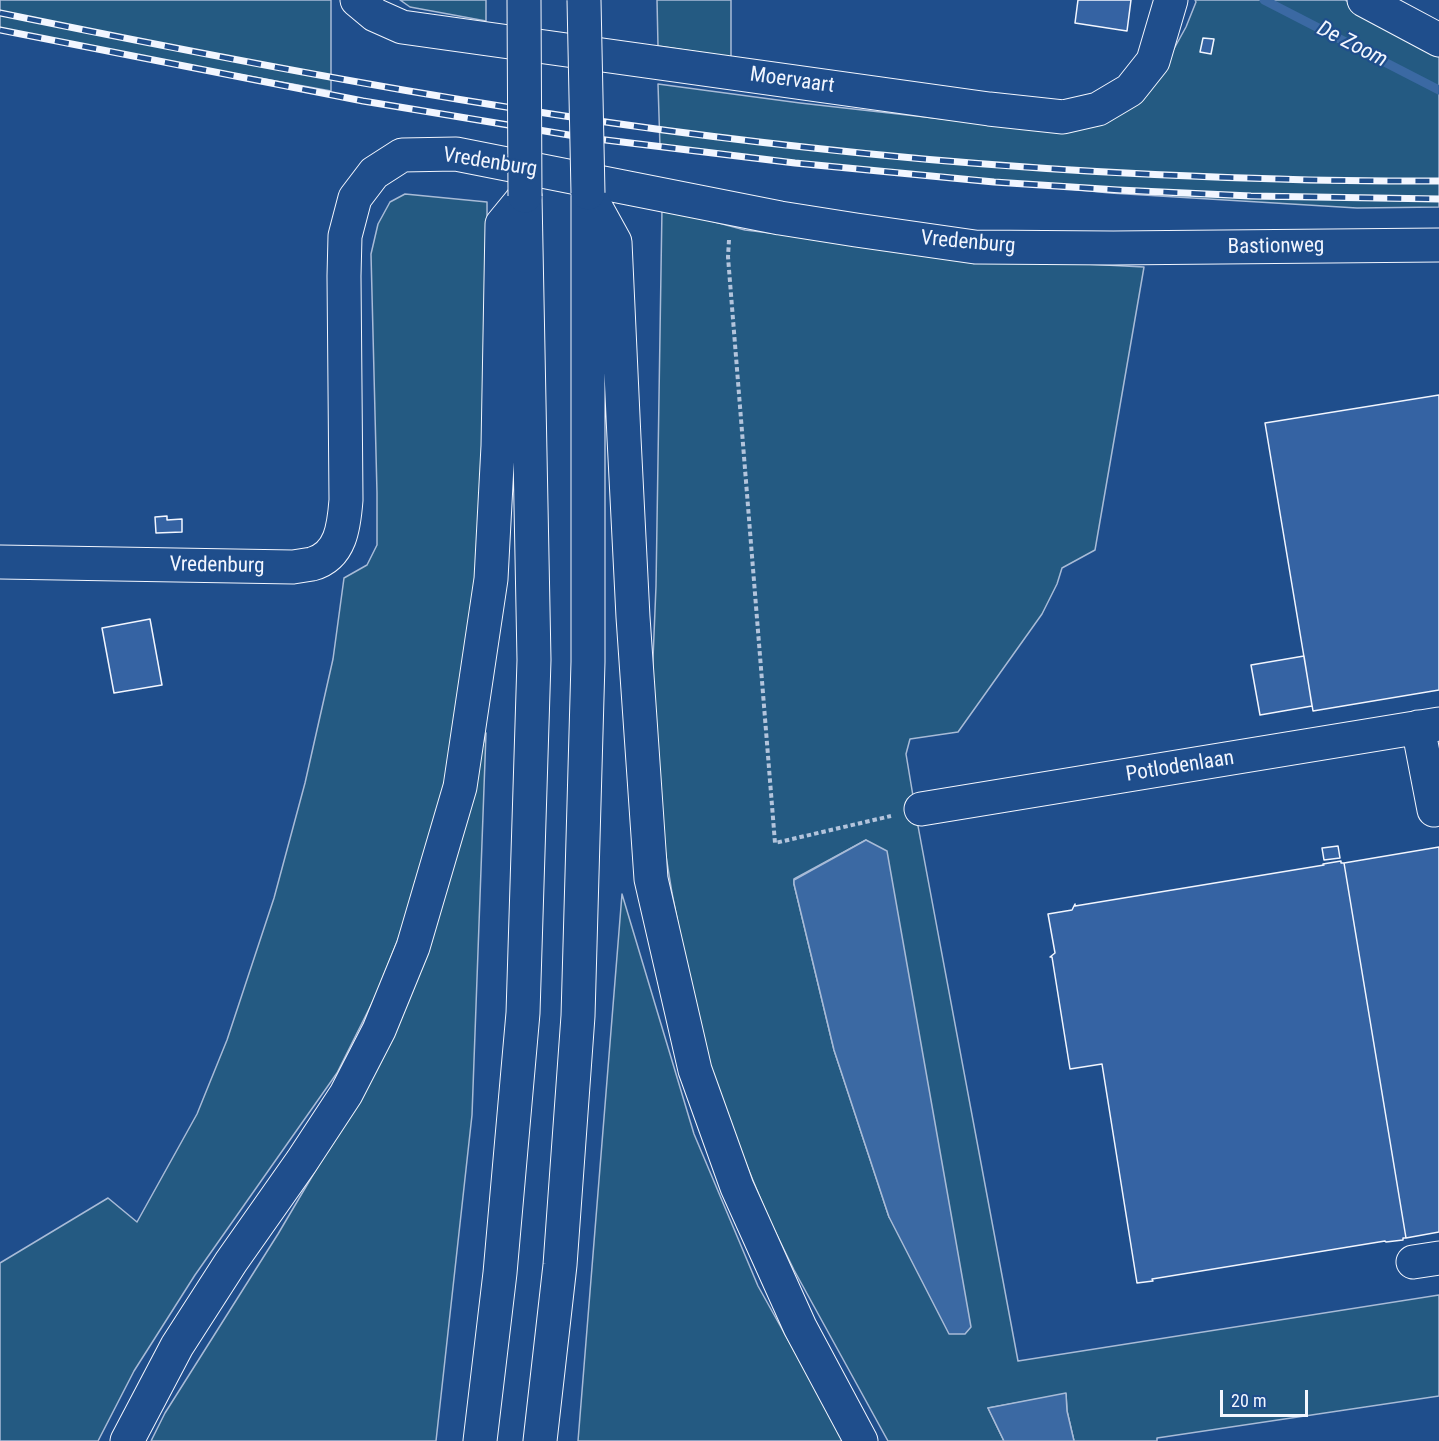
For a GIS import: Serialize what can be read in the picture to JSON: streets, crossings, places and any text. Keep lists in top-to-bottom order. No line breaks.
{"streets":{"main road":["Moervaart","Vredenburg","Bastionweg","Potlodenlaan"]},"crossings":[["Vredenburg","Bastionweg"]],"water":["De Zoom"],"scale_bar":"20 m"}
